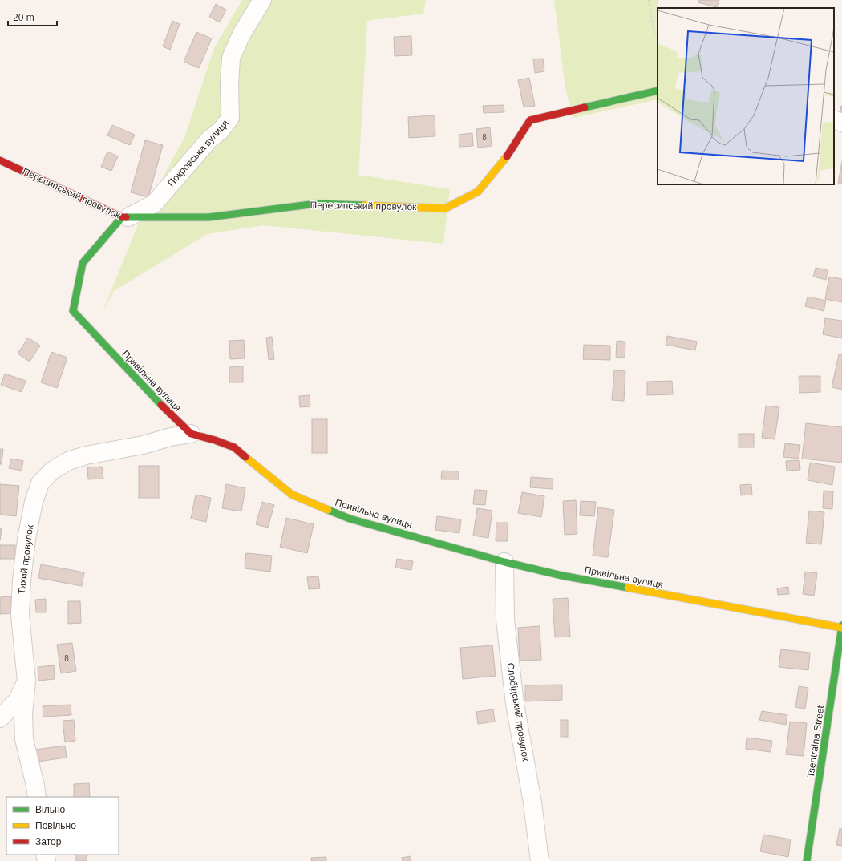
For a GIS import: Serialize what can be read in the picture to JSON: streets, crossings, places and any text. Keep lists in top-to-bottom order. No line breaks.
{"streets":{"street":["Покровська вулиця","Пересипський провулок","Привільна вулиця","Тихий провулок","Слобідський провулок","Tsentralna Street"]},"crossings":[["Покровська вулиця","Пересипський провулок"],["Покровська вулиця","Привільна вулиця"],["Пересипський провулок","Привільна вулиця"],["Привільна вулиця","Тихий провулок"],["Привільна вулиця","Слобідський провулок"],["Привільна вулиця","Tsentralna Street"]],"house_numbers":["8","8"],"legend":["Вільно","Повільно","Затор"],"scale_bar":"20 m"}
